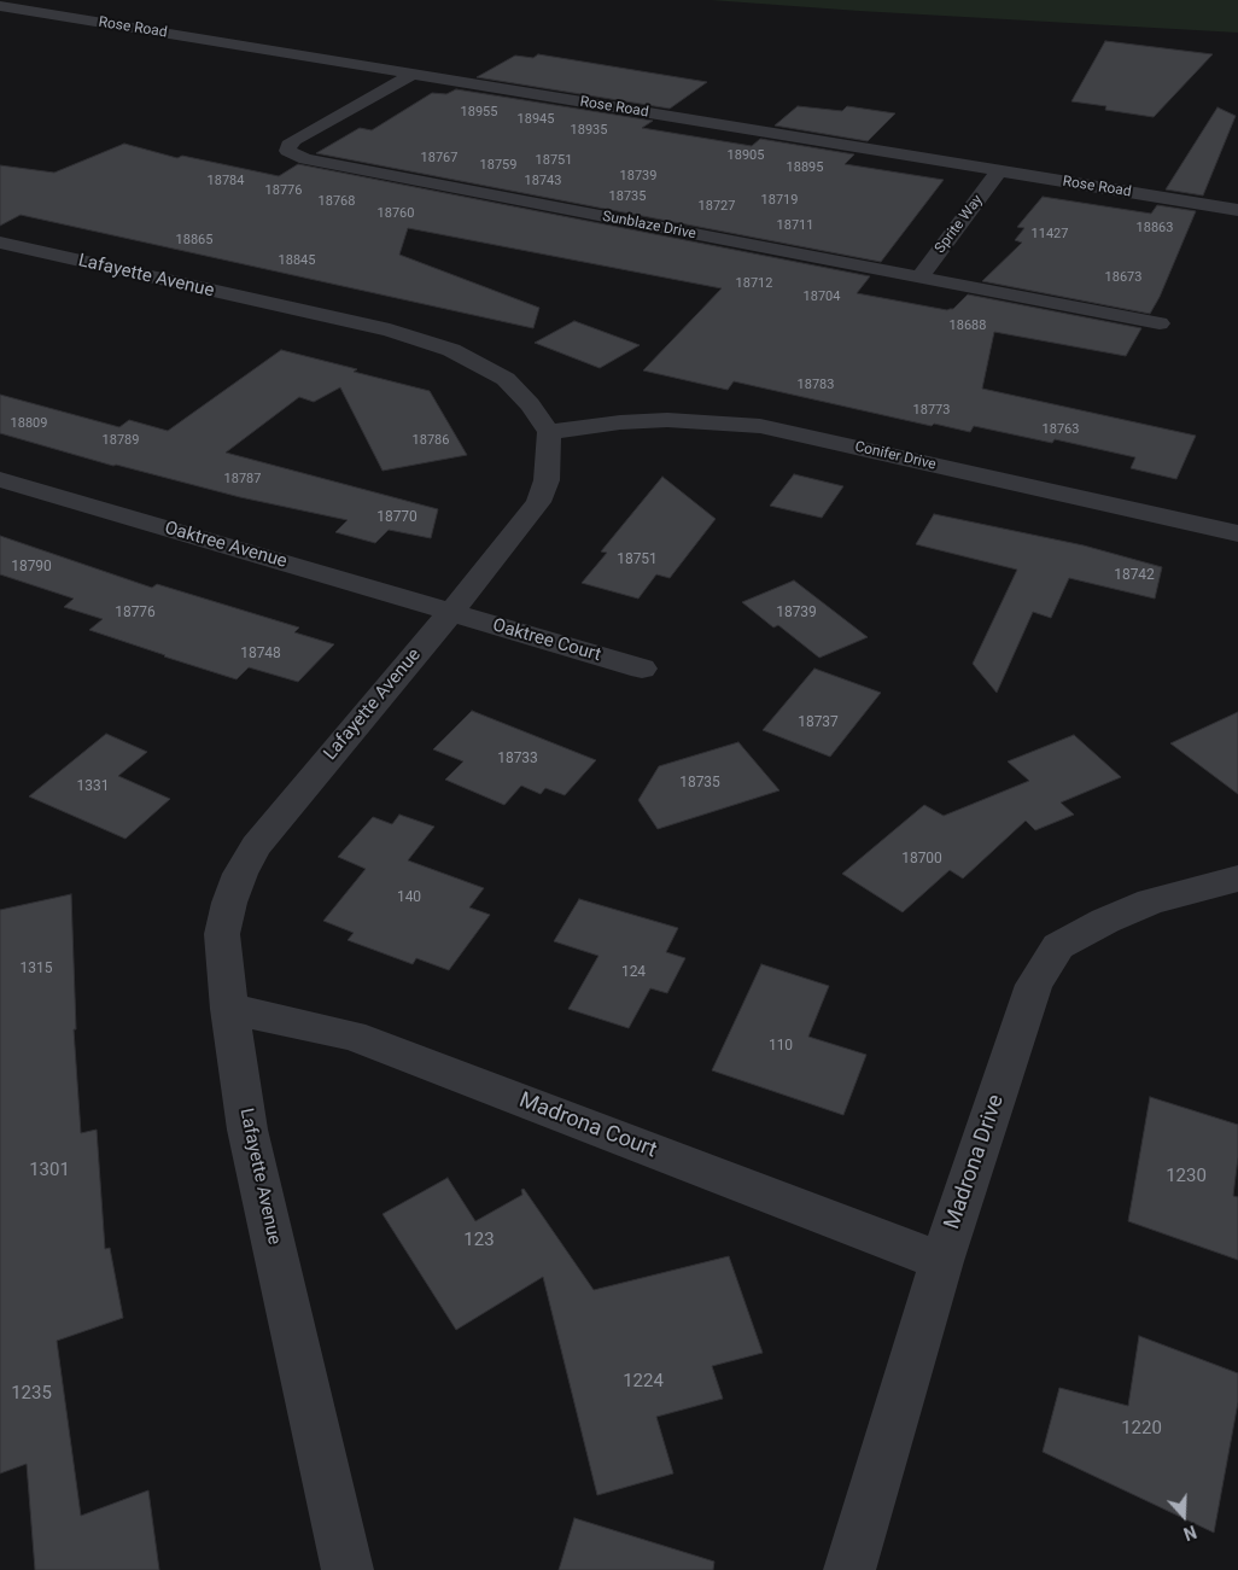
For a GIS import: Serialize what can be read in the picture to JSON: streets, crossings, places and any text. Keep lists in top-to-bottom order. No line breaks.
{"streets":{"street":["Rose Road","Sprite Way","Sunblaze Drive","Lafayette Avenue","Conifer Drive","Oaktree Avenue","Oaktree Court","Madrona Court","Madrona Drive"]},"crossings":[["Rose Road","Sprite Way"],["Rose Road","Sunblaze Drive"],["Sprite Way","Sunblaze Drive"],["Lafayette Avenue","Conifer Drive"],["Lafayette Avenue","Oaktree Avenue"],["Lafayette Avenue","Oaktree Court"],["Lafayette Avenue","Madrona Court"],["Oaktree Avenue","Oaktree Court"],["Madrona Court","Madrona Drive"]],"house_numbers":["18955","18945","18935","18905","18767","18751","18759","18895","18739","18784","18743","18776","18735","18719","18768","18727","18760","18711","18863","11427","18865","18845","18673","18712","18704","18688","18783","18773","18809","18763","18789","18786","18787","18770","18751","18790","18742","18776","18739","18748","18737","18733","18735","1331","18700","140","1315","124","110","1301","1230","123","1224","1235","1220"],"north":"bottom"}
